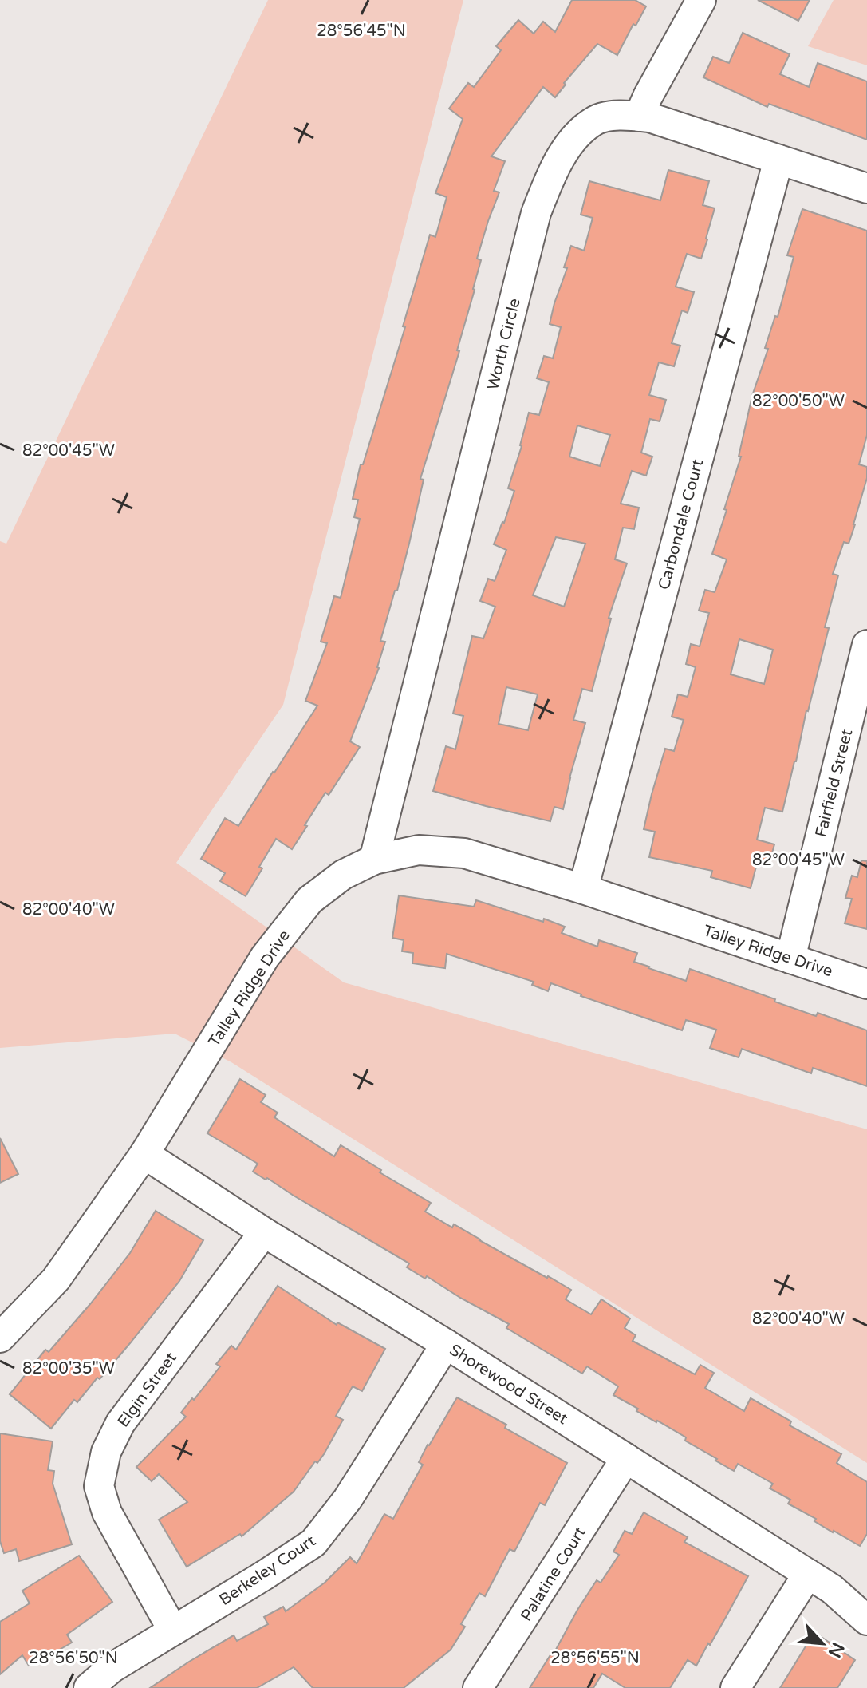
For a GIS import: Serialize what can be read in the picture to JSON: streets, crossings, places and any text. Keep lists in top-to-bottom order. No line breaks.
{"streets":{"street":["Worth Circle","Carbondale Court","Fairfield Street","Talley Ridge Drive","Shorewood Street","Elgin Street","Berkeley Court","Palatine Court"]},"crossings":[["Worth Circle","Carbondale Court"],["Worth Circle","Talley Ridge Drive"],["Carbondale Court","Talley Ridge Drive"],["Fairfield Street","Talley Ridge Drive"],["Talley Ridge Drive","Shorewood Street"],["Shorewood Street","Elgin Street"],["Shorewood Street","Berkeley Court"],["Shorewood Street","Palatine Court"],["Elgin Street","Berkeley Court"]],"north":"bottom right","coordinates":["28°56'45\"N","82°00'50\"W","82°00'45\"W","82°00'40\"W","82°00'35\"W","28°56'50\"N","28°56'55\"N"]}
